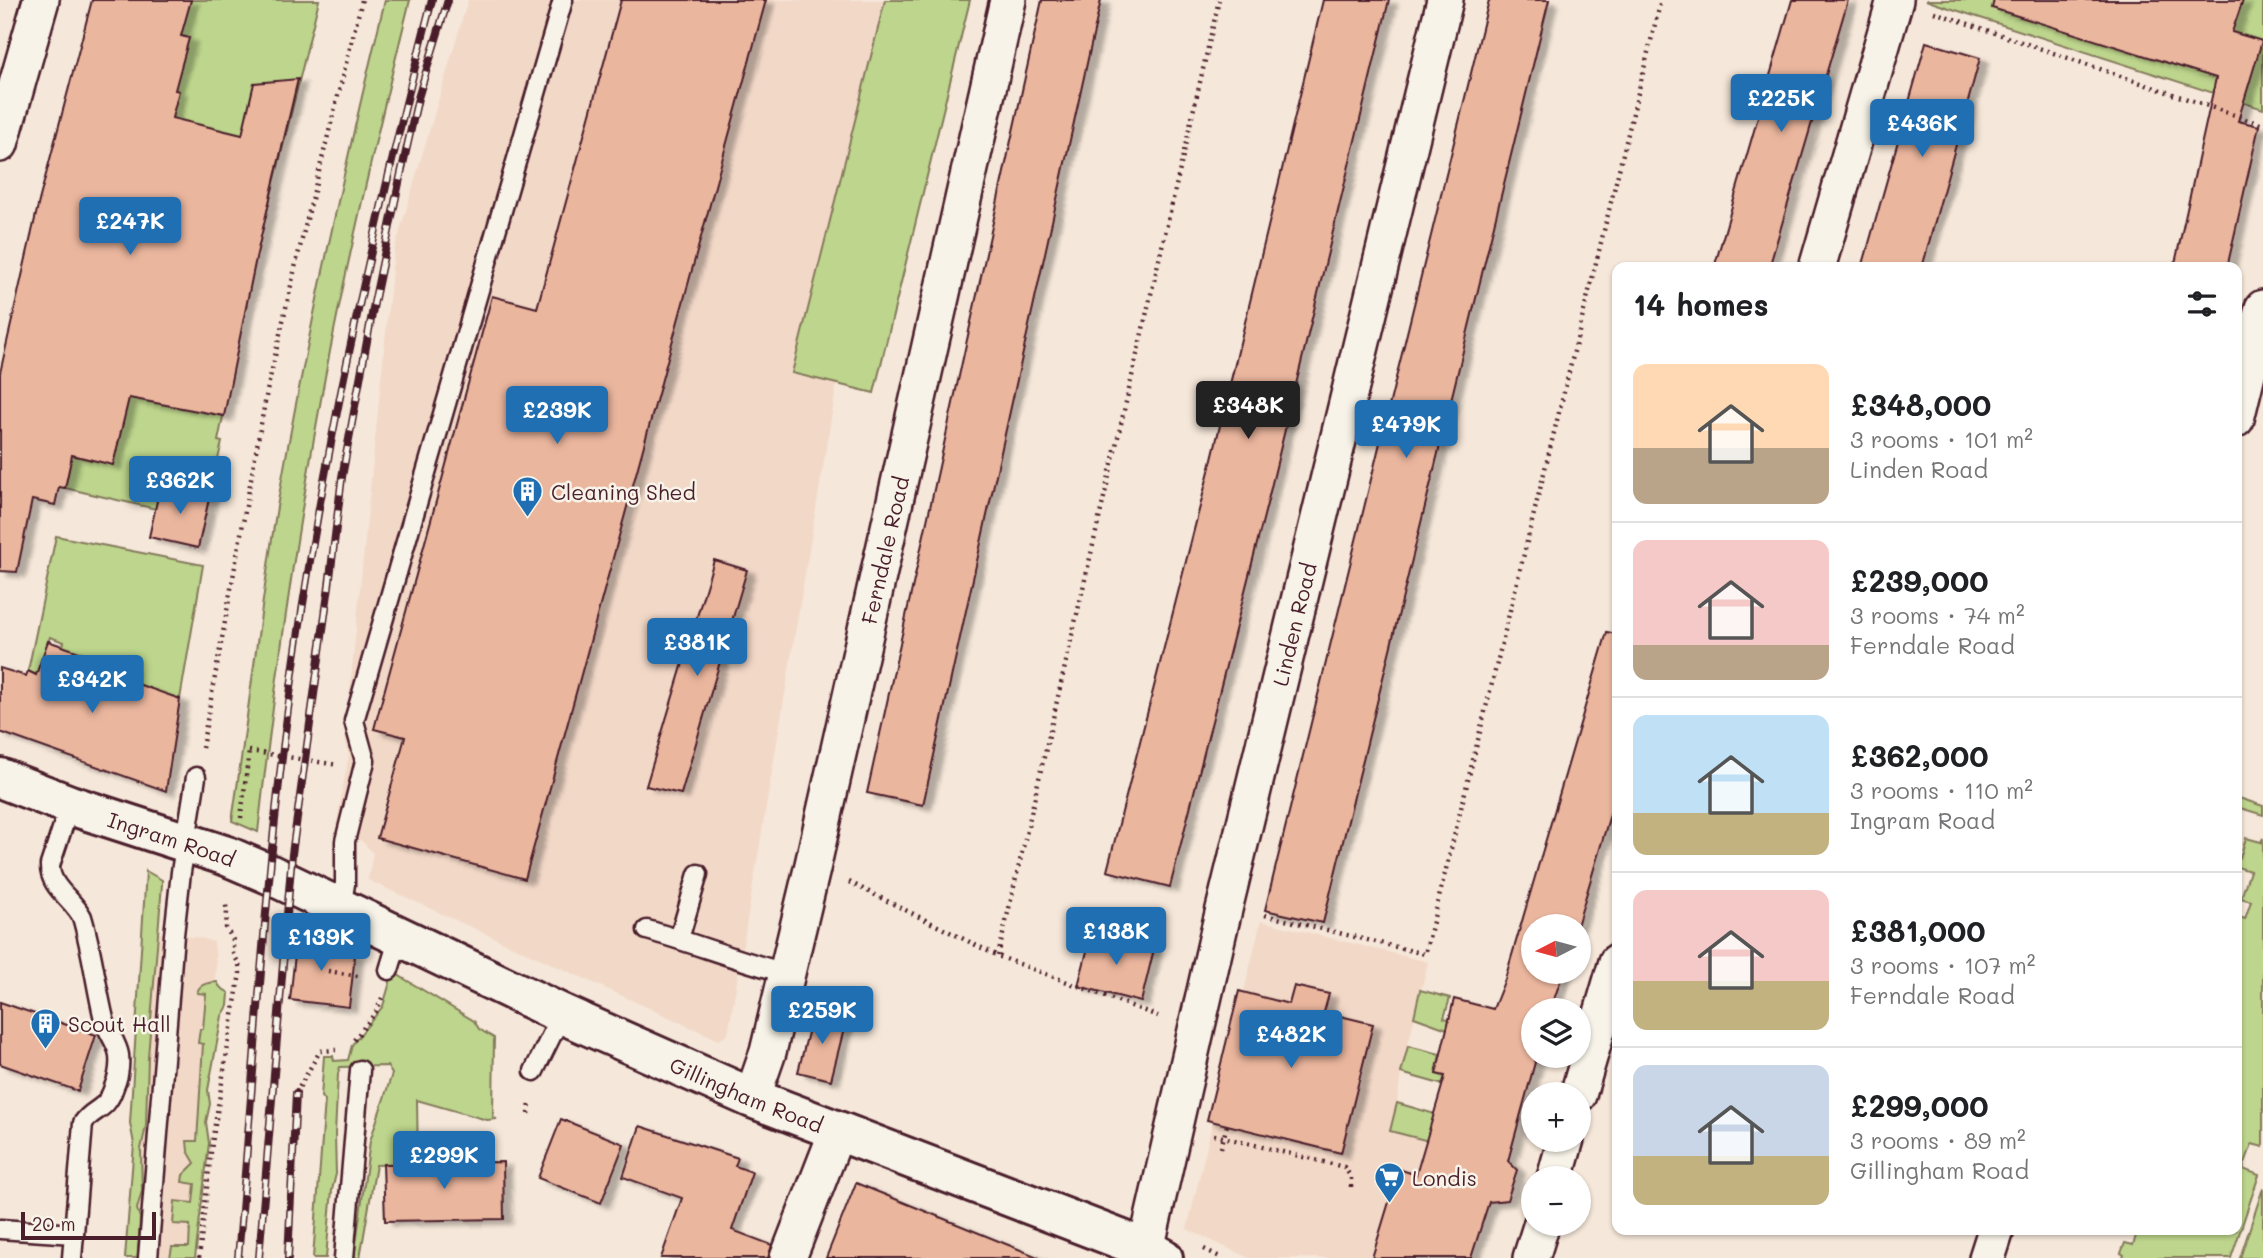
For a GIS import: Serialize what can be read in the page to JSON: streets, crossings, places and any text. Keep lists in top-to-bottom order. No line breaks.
{"streets":{"street":["Ferndale Road","Linden Road","Ingram Road","Gillingham Road"]},"crossings":[["Ferndale Road","Gillingham Road"],["Linden Road","Gillingham Road"],["Ingram Road","Gillingham Road"]],"places":{"building":["Cleaning Shed","Scout Hall"],"supermarket":["Londis"]},"scale_bar":"20 m","north":"left","page":{"price":["£225K","£436K","£247K","£348K","£239K","£479K","£362K","£381K","£342K","£138K","£139K","£259K","£482K","£299K"],"heading":"14 homes","list":[{"name":"£348,000","note":"3 rooms · 101 m² · Linden Road"},{"name":"£239,000","note":"3 rooms · 74 m² · Ferndale Road"},{"name":"£362,000","note":"3 rooms · 110 m² · Ingram Road"},{"name":"£381,000","note":"3 rooms · 107 m² · Ferndale Road"},{"name":"£299,000","note":"3 rooms · 89 m² · Gillingham Road"}],"map_buttons":["+","−"],"scale":"20 m"}}
